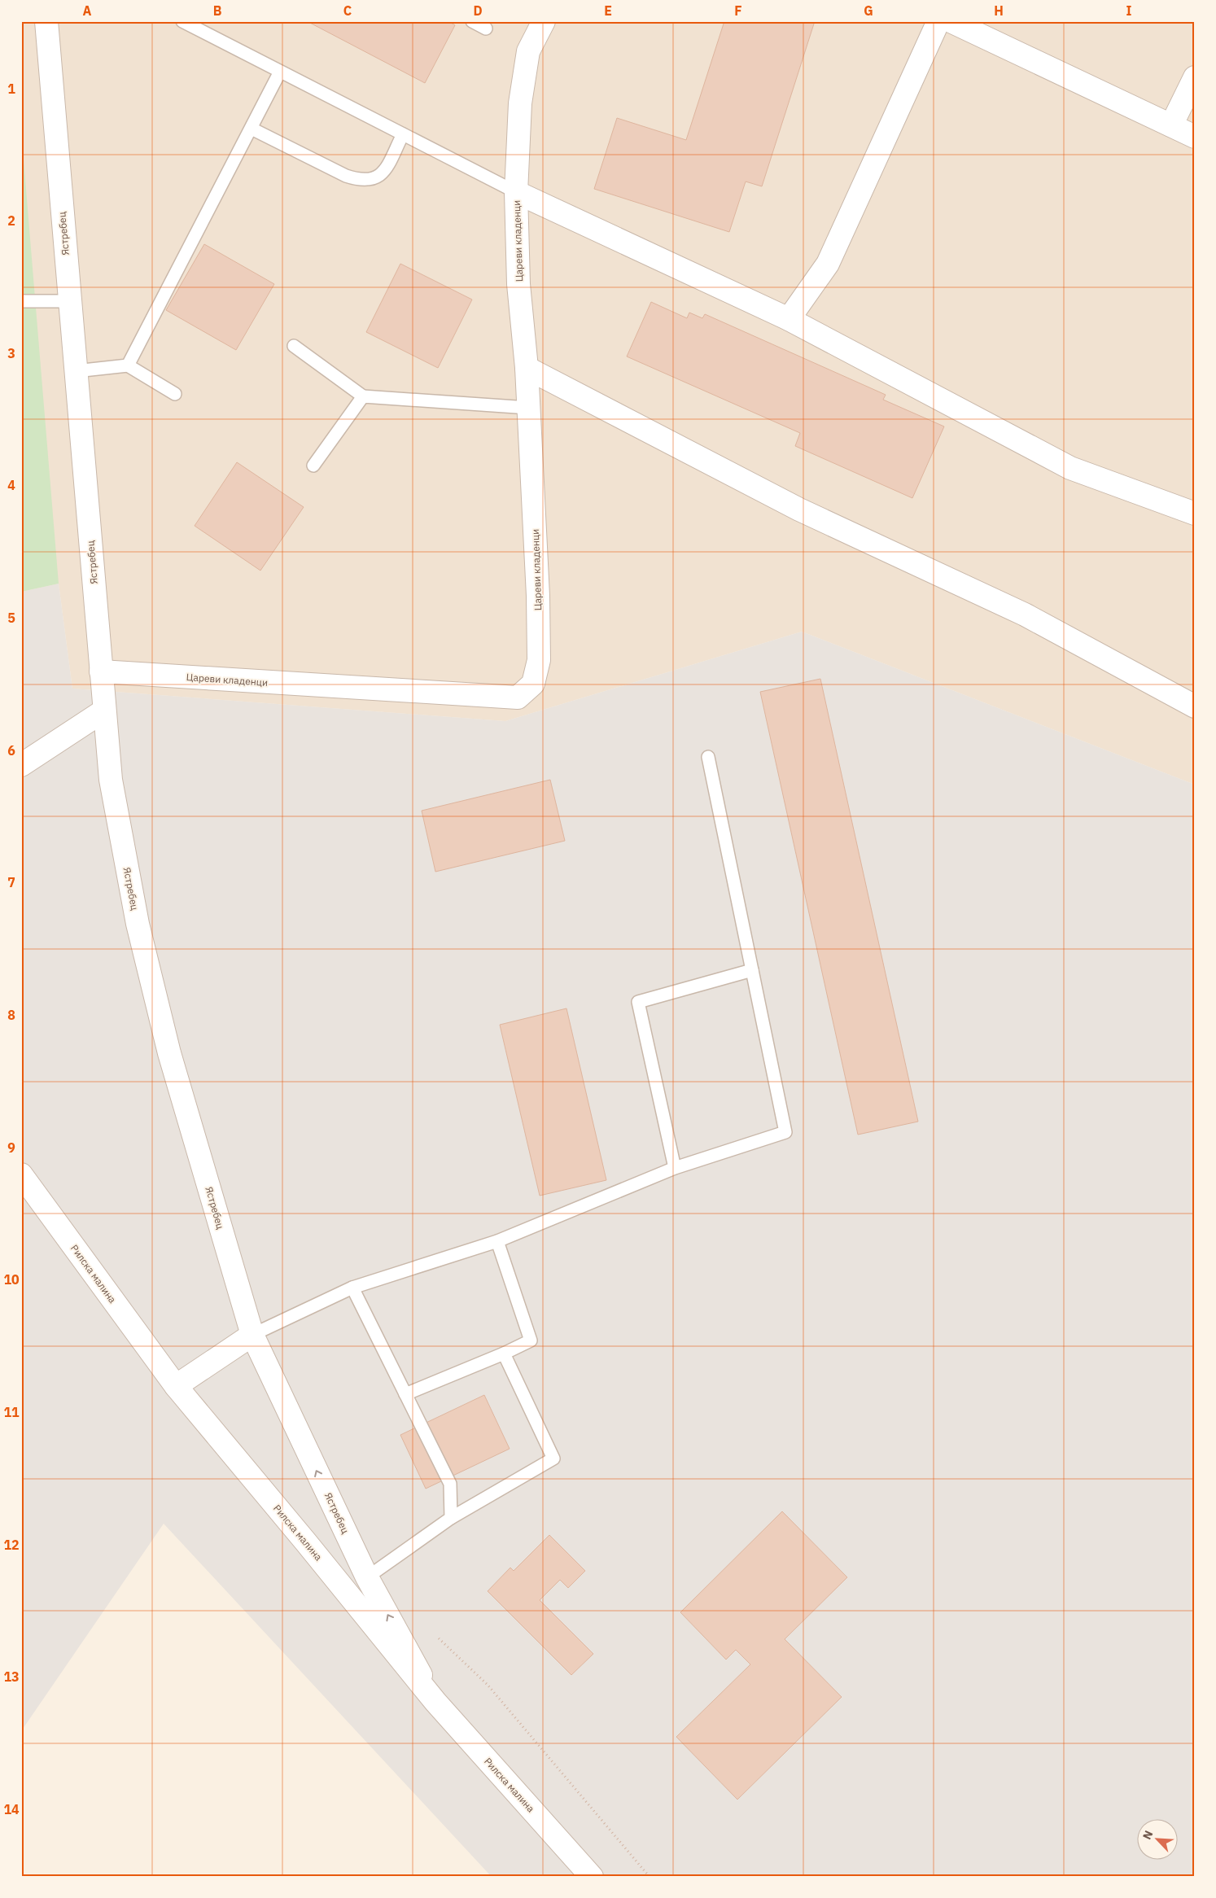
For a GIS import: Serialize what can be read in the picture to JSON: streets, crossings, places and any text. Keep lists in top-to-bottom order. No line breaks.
{"streets":{"street":["Ястребец","Цареви кладенци","Рилска малина"]},"crossings":[["Ястребец","Цареви кладенци"],["Ястребец","Рилска малина"]],"north":"top left","grid":{"columns":["A","B","C","D","E","F","G","H","I"],"rows":["1","2","3","4","5","6","7","8","9","10","11","12","13","14"]}}
